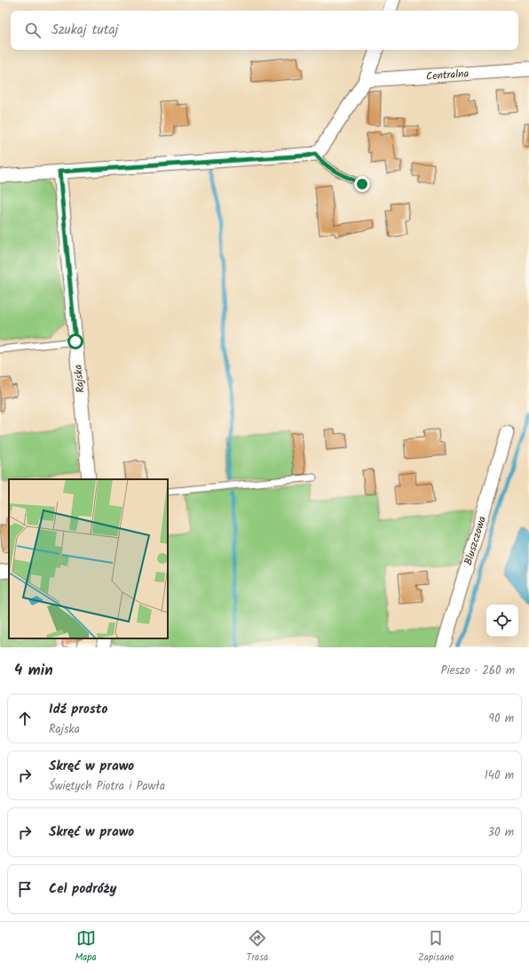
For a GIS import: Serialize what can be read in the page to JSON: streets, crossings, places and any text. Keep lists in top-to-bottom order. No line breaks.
{"streets":{"street":["Centralna","Rajska","Bluszczowa"]},"page":{"search":"Szukaj tutaj","heading":["4 min","Pieszo · 260 m"],"list":[["Idź prosto","Rajska","90 m"],["Skręć w prawo","Świętych Piotra i Pawła","140 m"],["Skręć w prawo","30 m"],"Cel podróży"],"nav":["Mapa","Trasa","Zapisane"]}}
